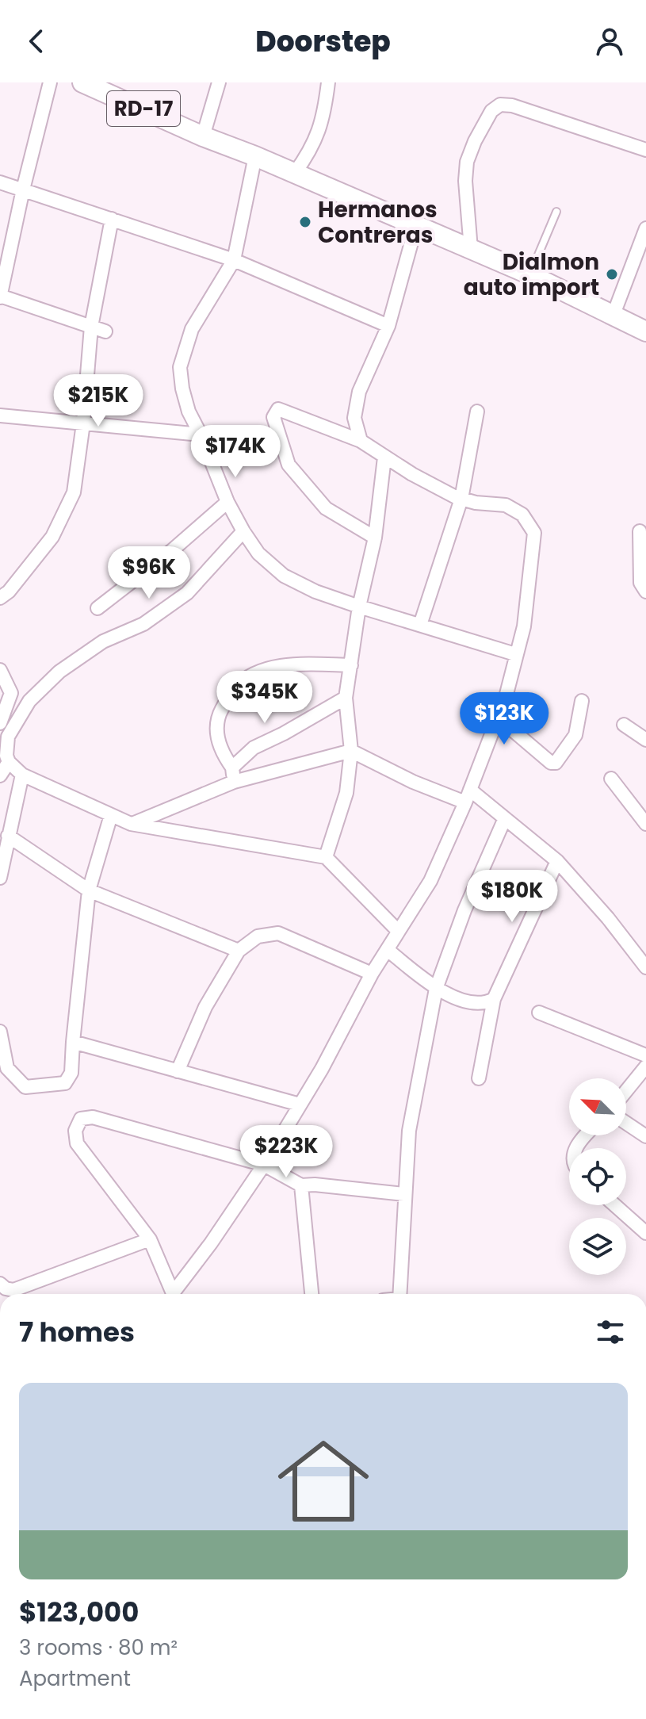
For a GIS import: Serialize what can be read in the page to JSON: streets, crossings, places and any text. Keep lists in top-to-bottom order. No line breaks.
{"streets":{"main road":["RD-17"]},"places":["Hermanos Contreras","Dialmon auto import"],"north":"top left","page":{"header":"Doorstep","price":["$215K","$174K","$96K","$345K","$123K","$180K","$223K"],"heading":"7 homes","list":[{"name":"$123,000","note":"3 rooms · 80 m² · Apartment"}]}}
